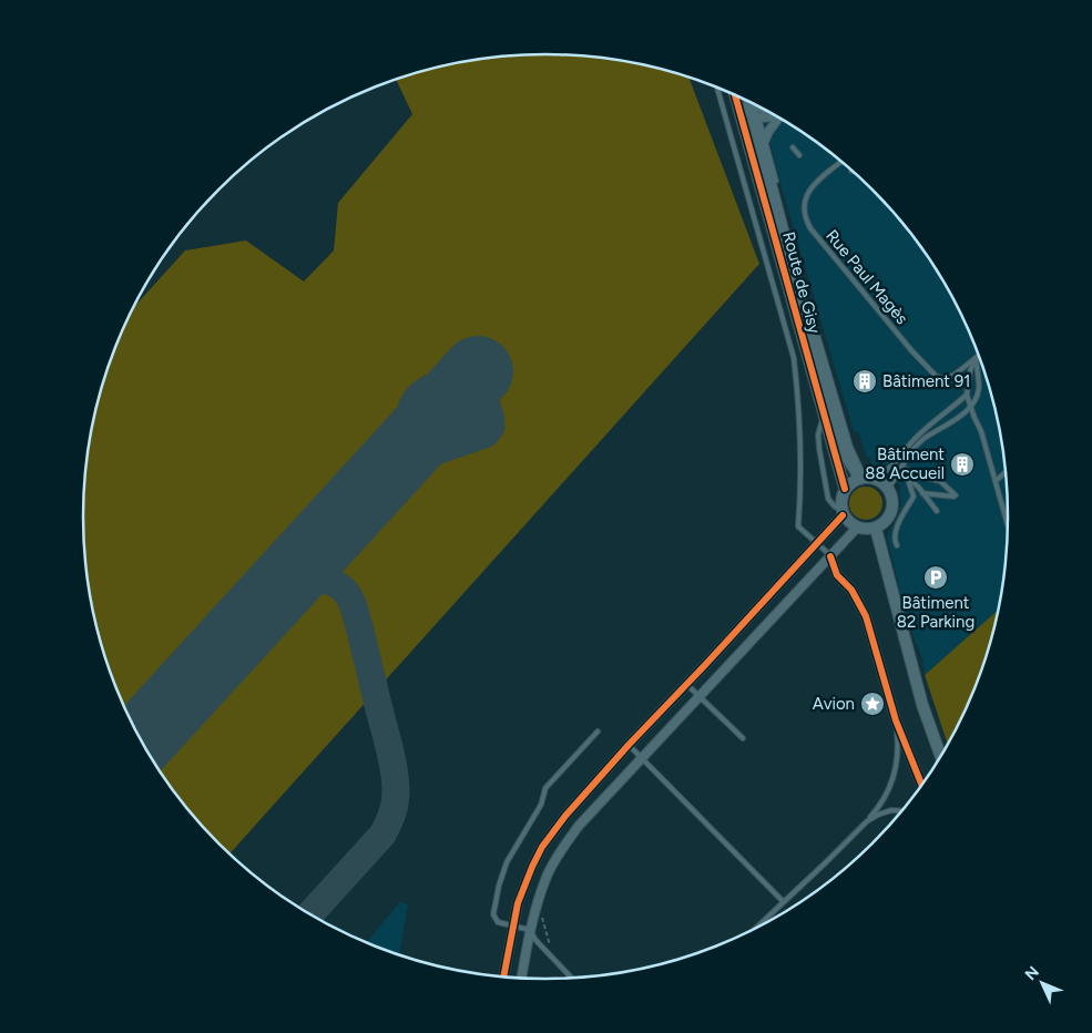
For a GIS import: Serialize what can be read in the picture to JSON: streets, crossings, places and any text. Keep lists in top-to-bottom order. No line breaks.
{"streets":{"street":["Route de Gisy"],"lane":["Rue Paul Magès"]},"places":{"building":["Bâtiment 91","Bâtiment 88 Accueil"],"parking":["Bâtiment 82 Parking"],"place":["Avion"]},"north":"top left"}
